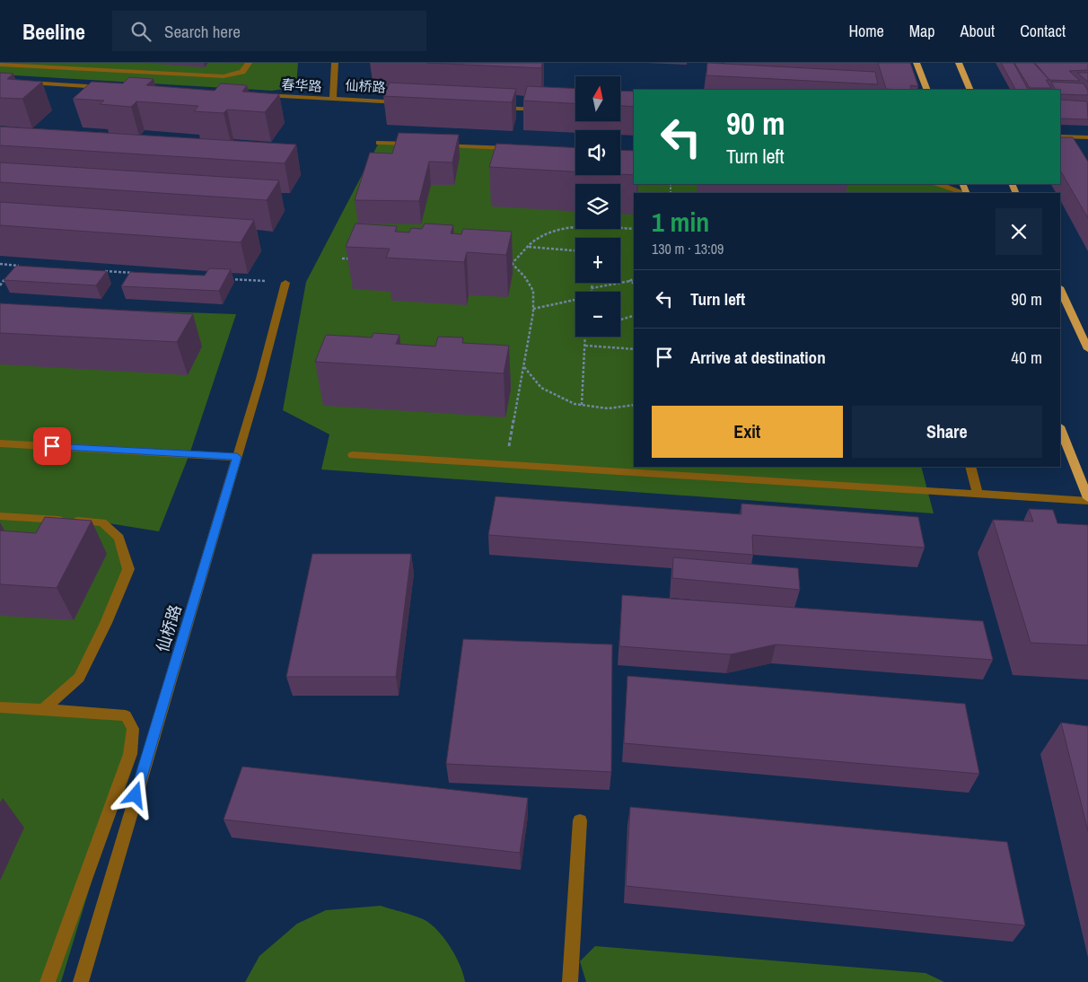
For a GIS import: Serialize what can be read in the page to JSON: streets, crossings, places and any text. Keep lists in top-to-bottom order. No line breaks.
{"streets":{"street":["春华路","仙桥路"]},"crossings":[["春华路","仙桥路"]],"north":"top","page":{"header":"Beeline","search":"Search here","nav":["Home","Map","About","Contact"],"map_buttons":["+","−"],"turn":["90 m","Turn left"],"heading":["1 min","130 m · 13:09"],"list":[{"name":"Turn left","value":"90 m"},{"name":"Arrive at destination","value":"40 m"}],"buttons":["Exit","Share"]}}
